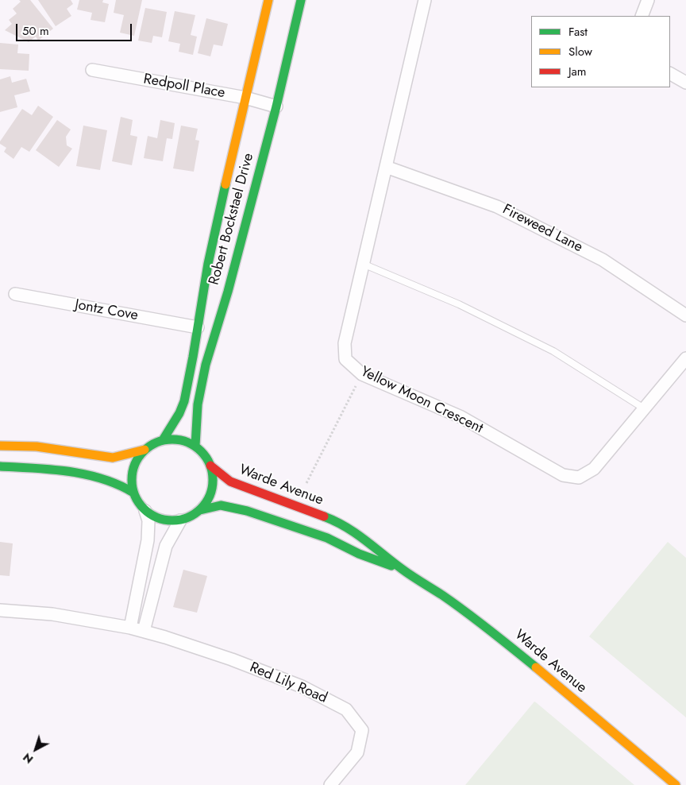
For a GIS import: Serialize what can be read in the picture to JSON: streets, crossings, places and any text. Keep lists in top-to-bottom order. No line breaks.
{"streets":{"street":["Redpoll Place","Robert Bockstael Drive","Fireweed Lane","Jontz Cove","Yellow Moon Crescent","Warde Avenue","Red Lily Road"]},"crossings":[["Redpoll Place","Robert Bockstael Drive"],["Robert Bockstael Drive","Jontz Cove"],["Robert Bockstael Drive","Warde Avenue"],["Fireweed Lane","Yellow Moon Crescent"]],"legend":["Fast","Slow","Jam"],"scale_bar":"50 m","north":"bottom left"}
